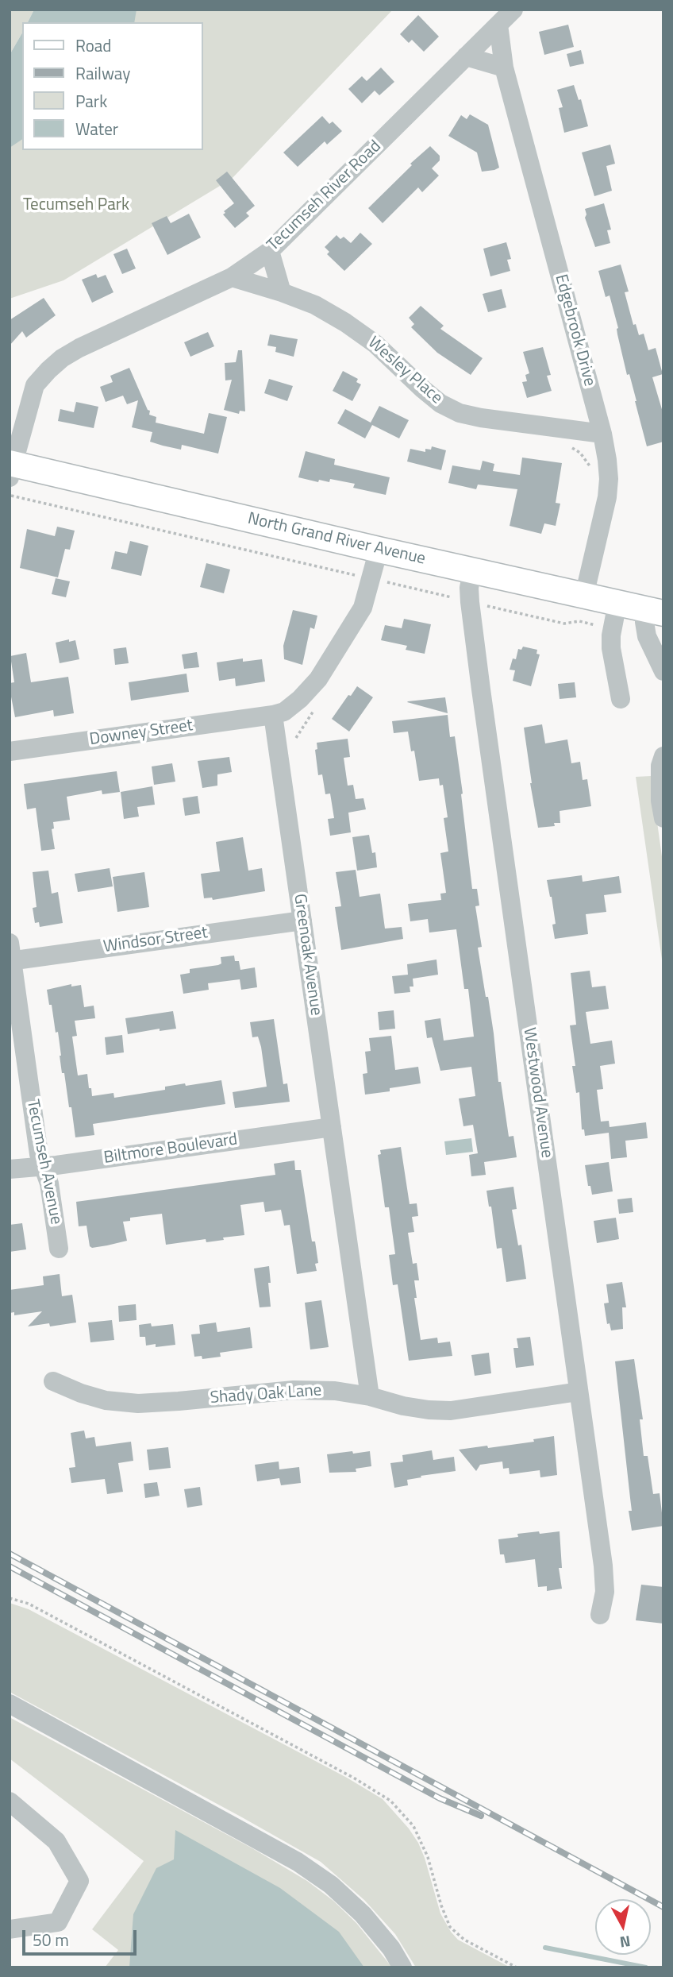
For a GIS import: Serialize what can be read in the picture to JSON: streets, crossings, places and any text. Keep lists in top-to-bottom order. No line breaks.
{"streets":{"main road":["North Grand River Avenue"],"street":["Tecumseh River Road","Edgebrook Drive","Wesley Place","Downey Street","Windsor Street","Greenoak Avenue","Westwood Avenue","Biltmore Boulevard","Tecumseh Avenue","Shady Oak Lane"]},"crossings":[["Tecumseh River Road","Edgebrook Drive"],["Tecumseh River Road","Wesley Place"],["Tecumseh River Road","North Grand River Avenue"],["Edgebrook Drive","Wesley Place"],["Edgebrook Drive","North Grand River Avenue"],["North Grand River Avenue","Westwood Avenue"],["Downey Street","Greenoak Avenue"],["Windsor Street","Greenoak Avenue"],["Windsor Street","Tecumseh Avenue"],["Greenoak Avenue","Biltmore Boulevard"],["Greenoak Avenue","Shady Oak Lane"],["Westwood Avenue","Shady Oak Lane"],["Biltmore Boulevard","Tecumseh Avenue"]],"parks":["Tecumseh Park"],"legend":["Road","Railway","Park","Water"],"scale_bar":"50 m","north":"bottom"}
